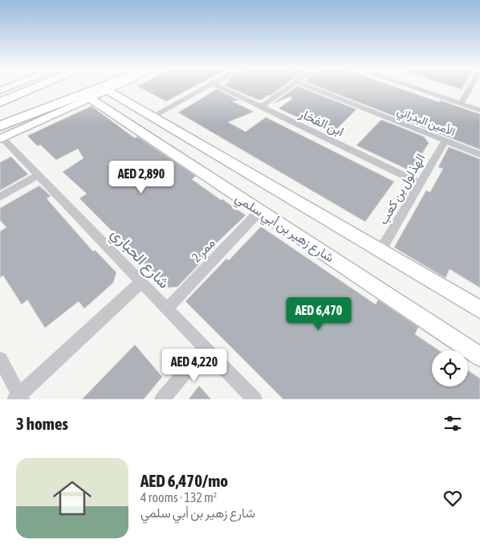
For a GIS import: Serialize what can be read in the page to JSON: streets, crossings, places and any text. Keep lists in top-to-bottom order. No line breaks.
{"streets":{"street":["الأمين البدراني","ابن الفخار","الهذلول بن كعب","شارع زهير بن أبي سلمي","ممر 2","شارع الحباري"]},"crossings":[["الأمين البدراني","الهذلول بن كعب"],["ابن الفخار","الهذلول بن كعب"],["الهذلول بن كعب","شارع زهير بن أبي سلمي"],["شارع زهير بن أبي سلمي","ممر 2"],["ممر 2","شارع الحباري"]],"page":{"price":["AED 2,890","AED 6,470","AED 4,220"],"heading":"3 homes","list":[{"name":"AED 6,470/mo","note":"4 rooms · 132 m² · شارع زهير بن أبي سلمي"}]}}
